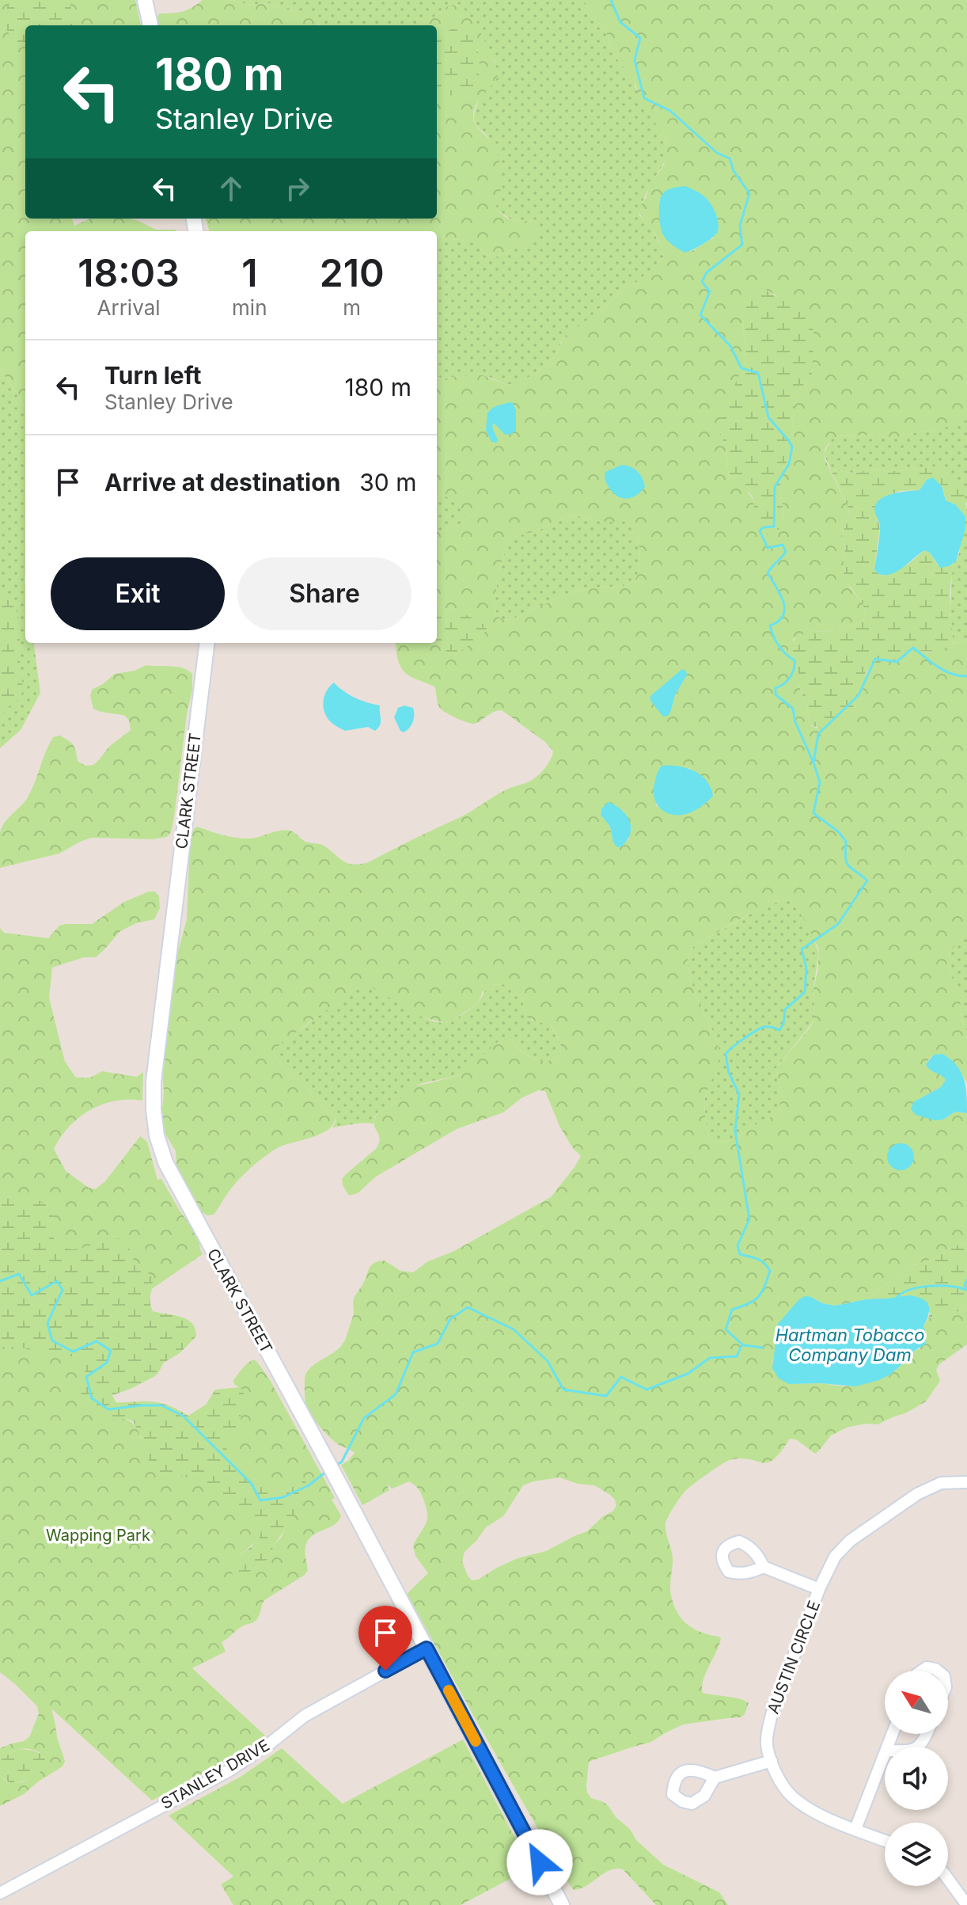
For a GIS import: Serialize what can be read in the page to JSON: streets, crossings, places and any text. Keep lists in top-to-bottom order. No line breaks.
{"streets":{"main road":["CLARK STREET"],"street":["AUSTIN CIRCLE","STANLEY DRIVE"]},"crossings":[["CLARK STREET","STANLEY DRIVE"]],"water":["Hartman Tobacco Company Dam"],"parks":["Wapping Park"],"north":"top left","page":{"turn":["180 m","Stanley Drive"],"eta":["18:03","Arrival","1","min","210","m"],"list":[{"name":"Turn left","note":"Stanley Drive","value":"180 m"},{"name":"Arrive at destination","value":"30 m"}],"buttons":["Exit","Share"]}}
